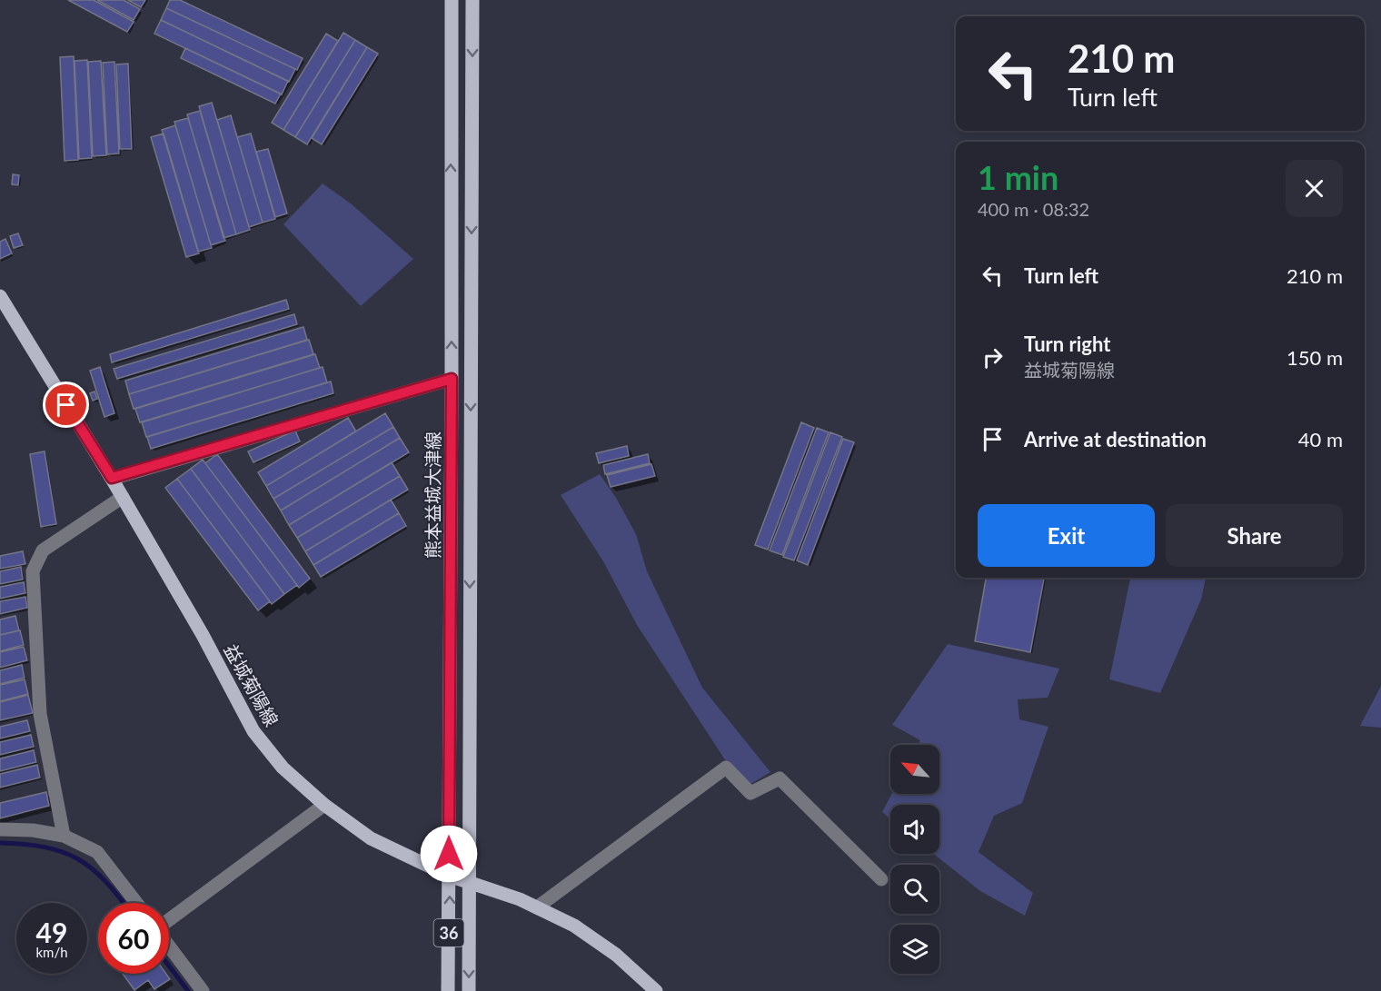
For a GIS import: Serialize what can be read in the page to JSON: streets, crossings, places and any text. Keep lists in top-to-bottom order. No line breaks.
{"streets":{"main road":["熊本益城大津線","益城菊陽線","36"]},"crossings":[["熊本益城大津線","益城菊陽線"],["益城菊陽線","36"]],"north":"top left","page":{"turn":["210 m","Turn left"],"heading":["1 min","400 m · 08:32"],"list":[{"name":"Turn left","value":"210 m"},{"name":"Turn right","note":"益城菊陽線","value":"150 m"},{"name":"Arrive at destination","value":"40 m"}],"buttons":["Exit","Share"],"speed":"49 km/h","limit":"60"}}
